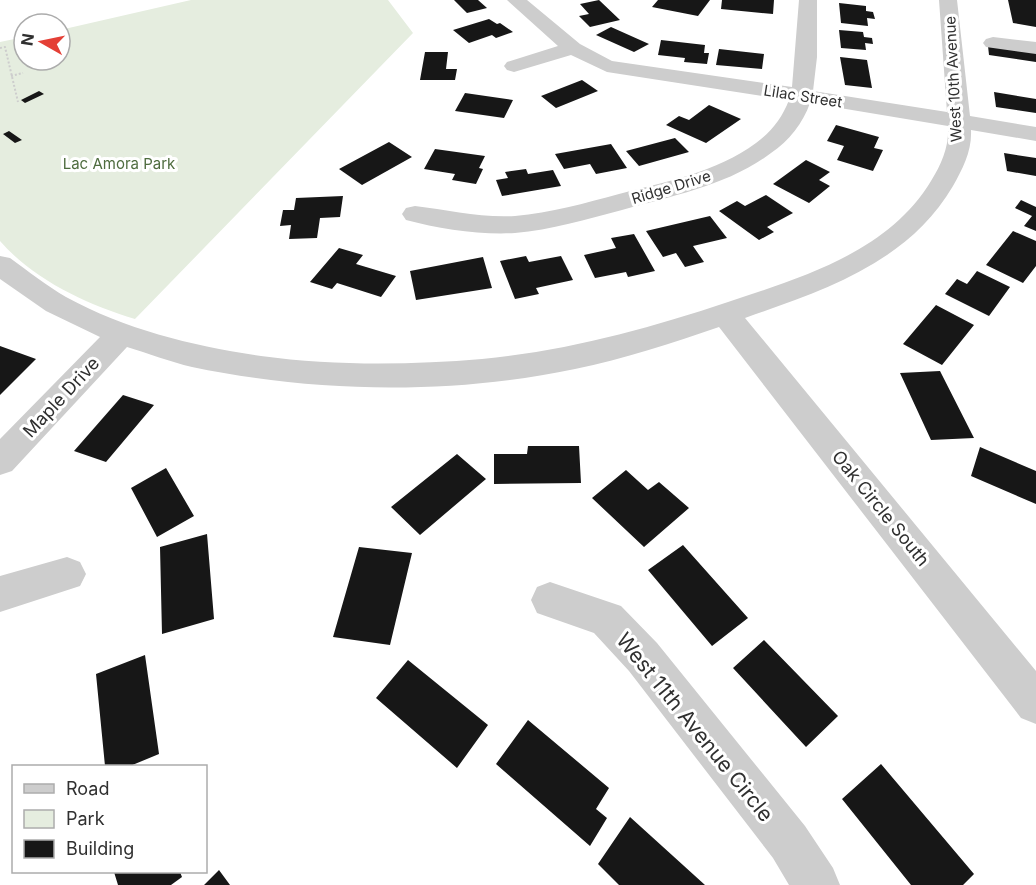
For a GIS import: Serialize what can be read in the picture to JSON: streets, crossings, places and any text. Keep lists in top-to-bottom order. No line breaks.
{"streets":{"street":["West 10th Avenue","Lilac Street","Ridge Drive","Maple Drive","Oak Circle South","West 11th Avenue Circle"]},"crossings":[["West 10th Avenue","Lilac Street"],["West 10th Avenue","Maple Drive"],["West 10th Avenue","Oak Circle South"],["Lilac Street","Ridge Drive"]],"parks":["Lac Amora Park"],"legend":["Road","Park","Building"],"north":"left"}
